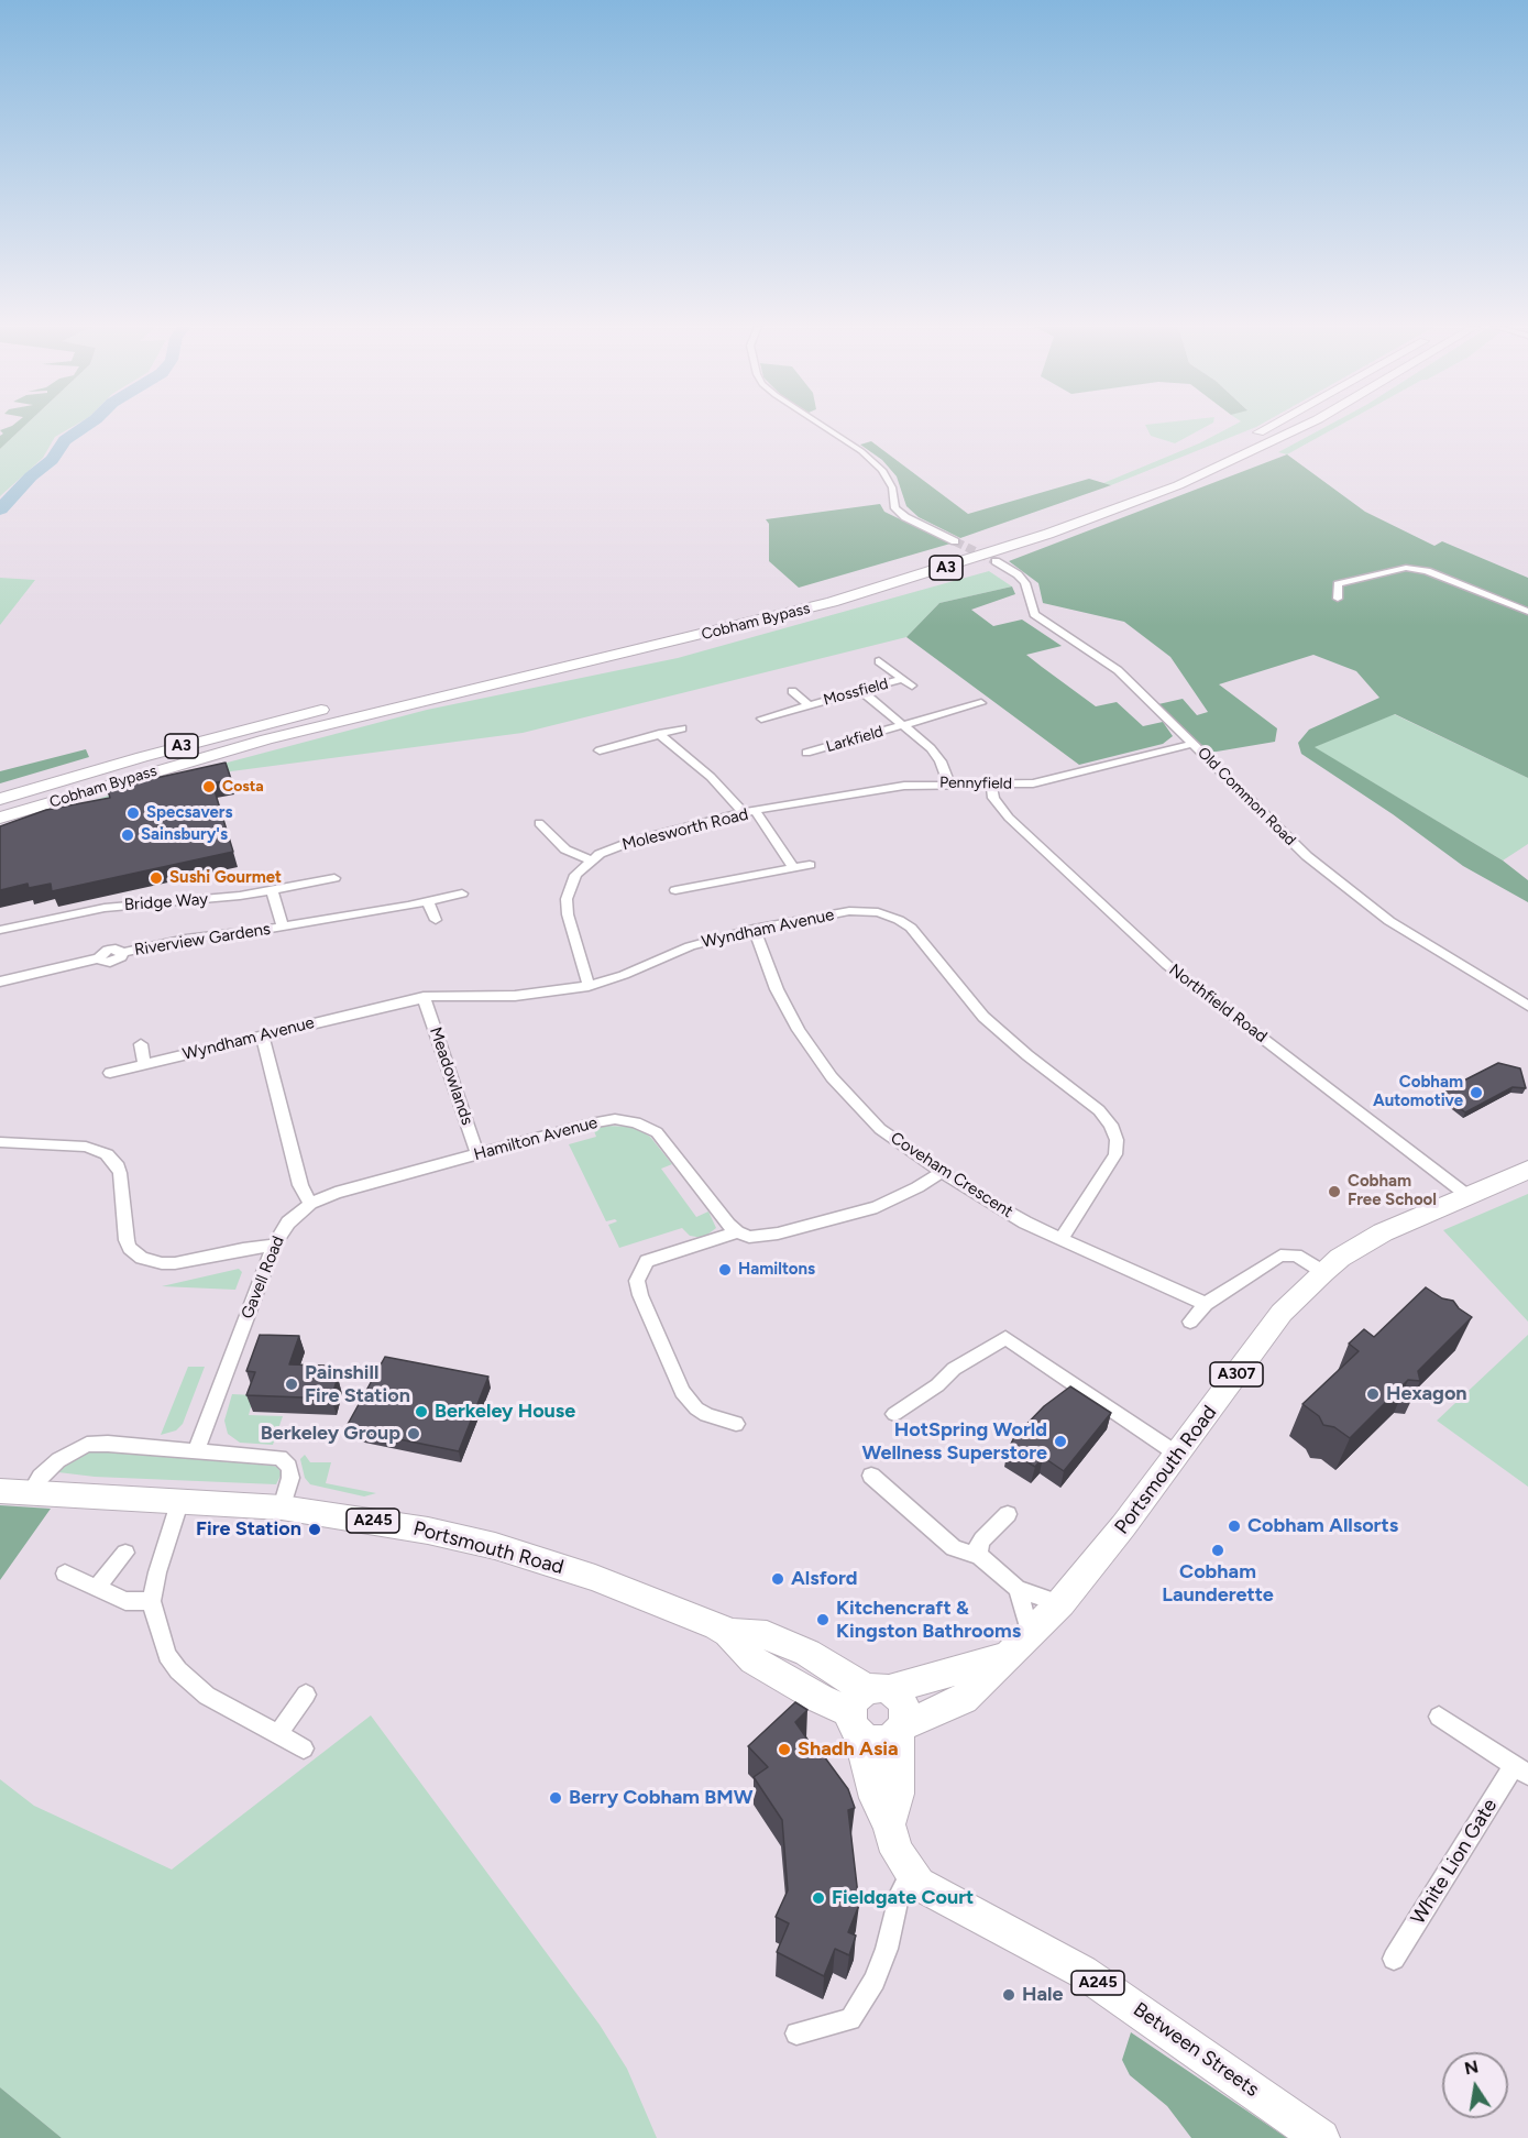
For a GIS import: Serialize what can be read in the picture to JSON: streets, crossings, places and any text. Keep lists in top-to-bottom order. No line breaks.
{"streets":{"main road":["A3","Cobham Bypass","A307","Portsmouth Road","A245","Between Streets"],"street":["Mossfield","Larkfield","Pennyfield","Old Common Road","Molesworth Road","Bridge Way","Wyndham Avenue","Riverview Gardens","Northfield Road","Meadowlands","Hamilton Avenue","Coveham Crescent","Gavell Road","White Lion Gate"]},"crossings":[["Mossfield","Larkfield"],["Larkfield","Pennyfield"],["Pennyfield","Old Common Road"],["Pennyfield","Molesworth Road"],["Pennyfield","Northfield Road"],["Molesworth Road","Wyndham Avenue"],["Bridge Way","Riverview Gardens"],["Wyndham Avenue","Meadowlands"],["Wyndham Avenue","Coveham Crescent"],["Northfield Road","Portsmouth Road"],["Meadowlands","Hamilton Avenue"],["Hamilton Avenue","Gavell Road"],["Portsmouth Road","Between Streets"]],"places":["Costa","Specsavers","Sainsbury's","Sushi Gourmet","Cobham Automotive","Cobham Free School","Hamiltons","Painshill Fire Station","Hexagon","Berkeley House","Berkeley Group","HotSpring World Wellness Superstore","Cobham Allsorts","Fire Station","Cobham Launderette","Alsford","Kitchencraft & Kingston Bathrooms","Shadh Asia","Berry Cobham BMW","Fieldgate Court","Hale"],"north":"top"}
